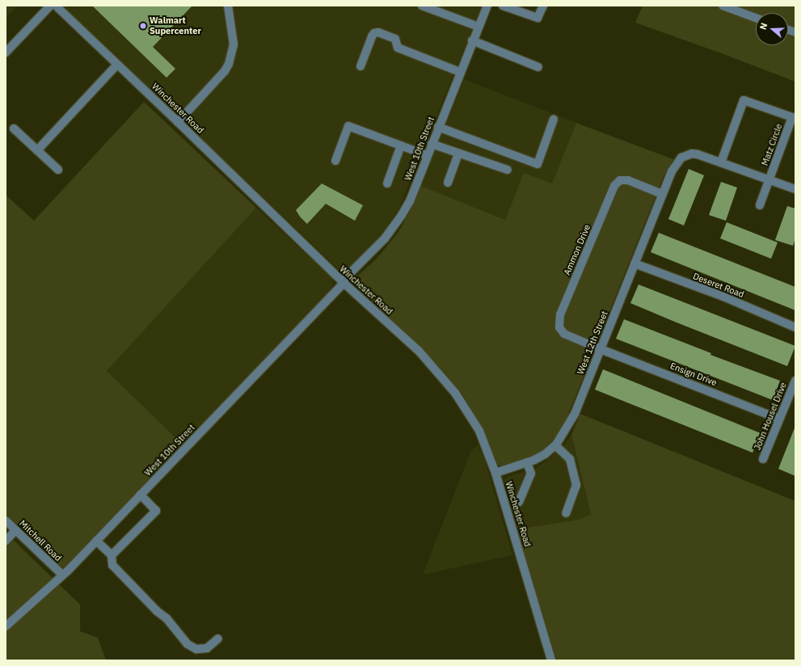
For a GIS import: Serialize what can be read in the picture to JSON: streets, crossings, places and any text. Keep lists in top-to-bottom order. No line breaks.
{"streets":{"street":["Winchester Road","Matz Circle","West 10th Street","Ammon Drive","Deseret Road","West 12th Street","Ensign Drive","John Housel Drive","Mitchell Road"]},"crossings":[["Winchester Road","West 10th Street"],["Winchester Road","West 12th Street"],["Matz Circle","West 12th Street"],["West 10th Street","Mitchell Road"],["Ammon Drive","West 12th Street"],["Ammon Drive","Ensign Drive"],["Deseret Road","West 12th Street"],["West 12th Street","Ensign Drive"],["Ensign Drive","John Housel Drive"]],"places":["Walmart Supercenter"],"north":"left"}
